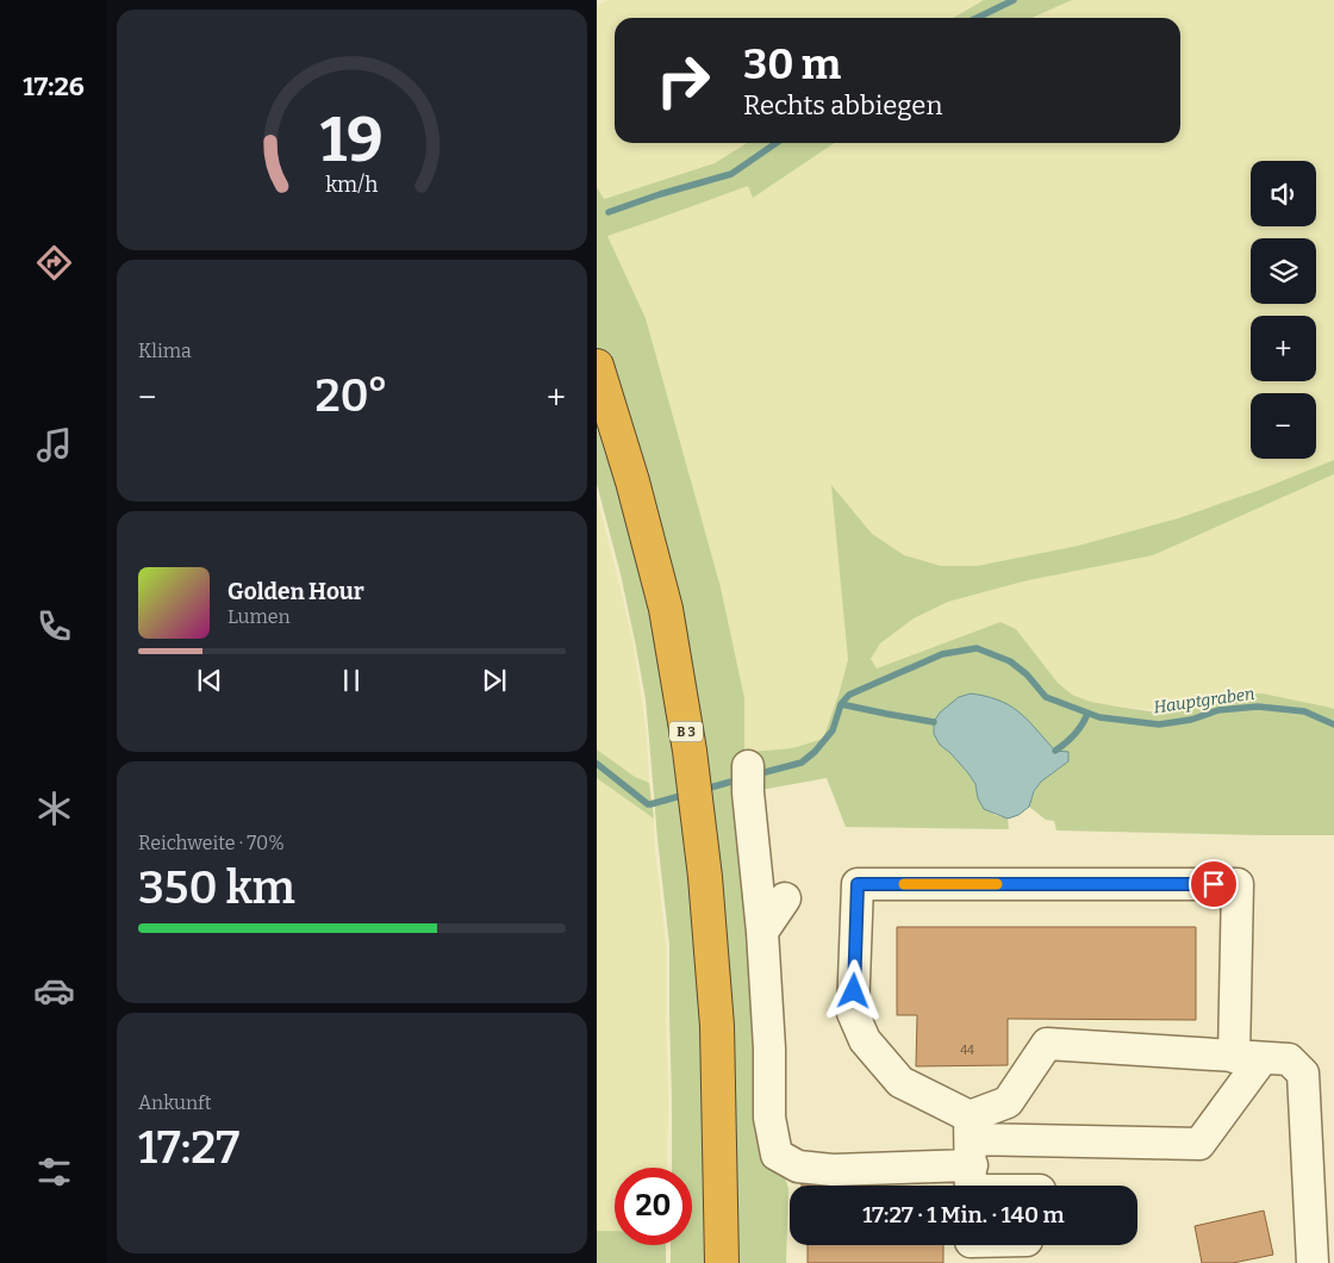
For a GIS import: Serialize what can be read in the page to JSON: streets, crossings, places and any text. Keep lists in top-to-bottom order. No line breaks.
{"streets":{"highway":["B 3"]},"water":["Hauptgraben"],"house_numbers":["44"],"page":{"tabs":"17:26","turn":["30 m","Rechts abbiegen"],"map_buttons":["+","−"],"tile":["Klima",["Reichweite · 70%","350 km"],["Ankunft","17:27"]],"heat":["−","20°","+"],"song":["Golden Hour","Lumen"],"limit":"20","trip":"17:27 · 1 Min. · 140 m","gauge":["19","km/h"]}}
